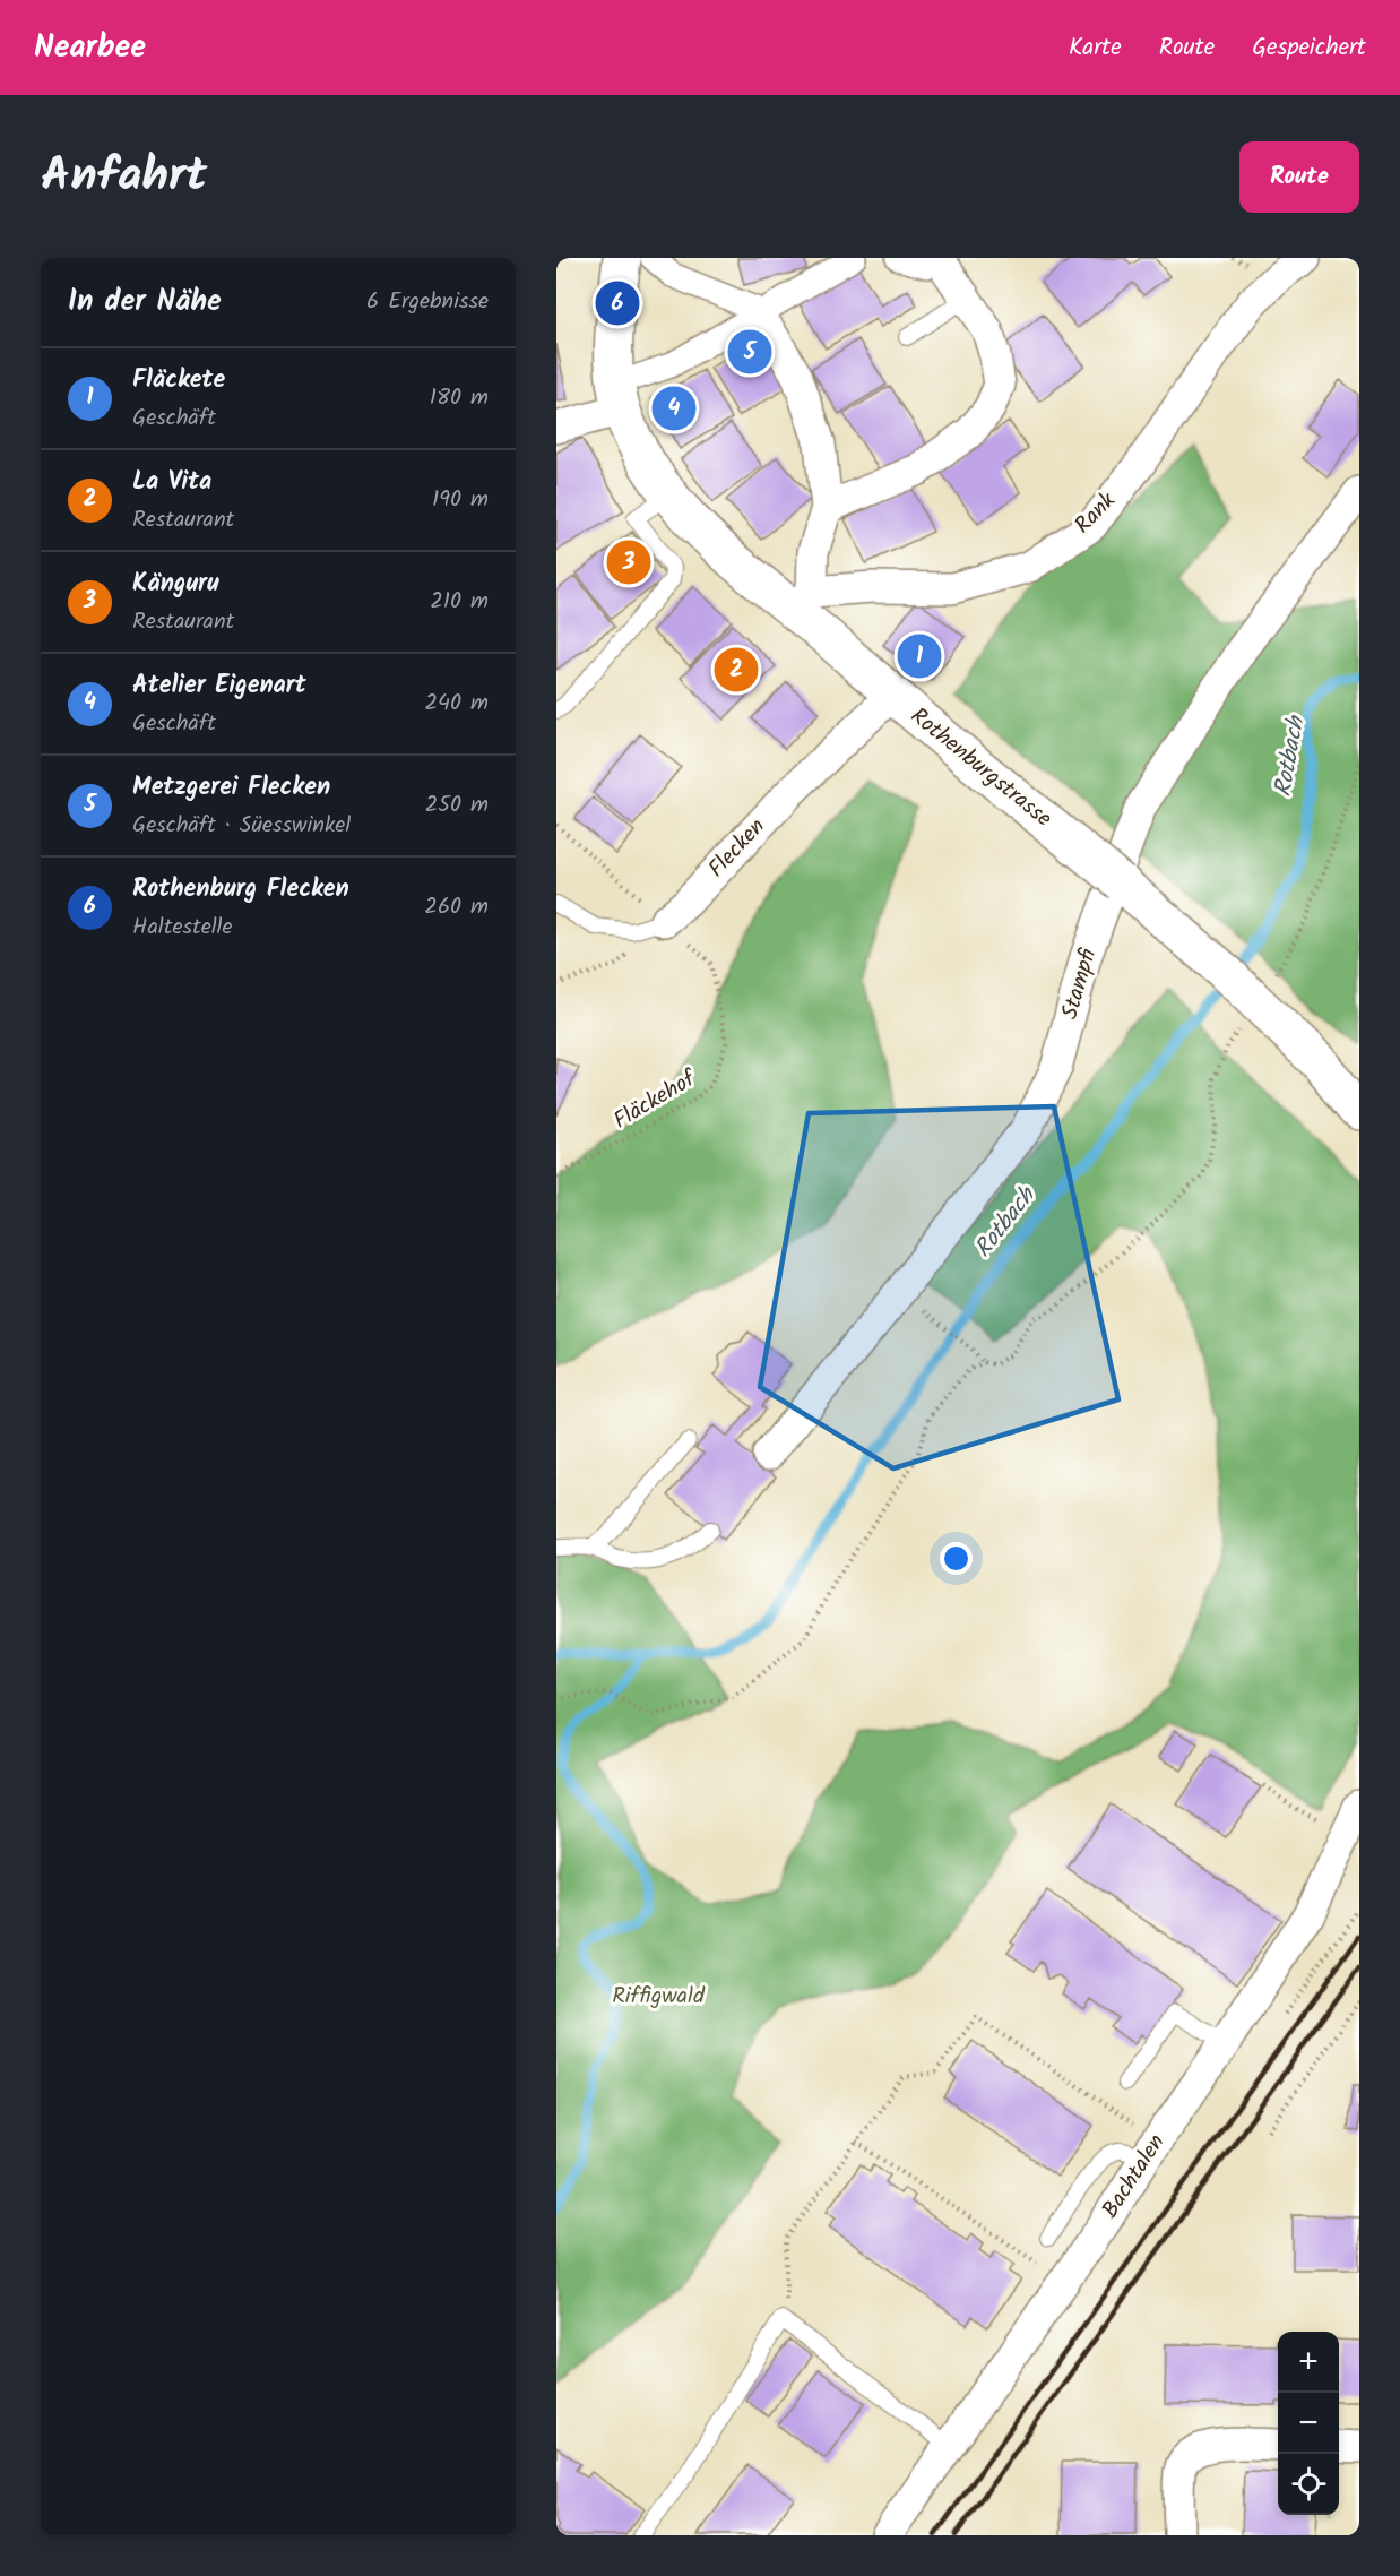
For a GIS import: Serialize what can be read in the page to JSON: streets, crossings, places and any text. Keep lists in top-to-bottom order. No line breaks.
{"streets":{"main road":["Rothenburgstrasse"],"street":["Rank","Flecken","Stampfi","Bachtalen"],"path":["Fläckehof"]},"crossings":[["Rank","Rothenburgstrasse"],["Rothenburgstrasse","Flecken"],["Flecken","Fläckehof"]],"water":["Rotbach"],"parks":["Riffigwald"],"page":{"header":"Nearbee","nav":["Karte","Route","Gespeichert"],"title":"Anfahrt","buttons":"Route","heading":["In der Nähe","6 Ergebnisse"],"pins":["6","5","4","3","1","2"],"list":[{"mark":"1","name":"Fläckete","note":"Geschäft","value":"180 m"},{"mark":"2","name":"La Vita","note":"Restaurant","value":"190 m"},{"mark":"3","name":"Känguru","note":"Restaurant","value":"210 m"},{"mark":"4","name":"Atelier Eigenart","note":"Geschäft","value":"240 m"},{"mark":"5","name":"Metzgerei Flecken","note":"Geschäft · Süesswinkel","value":"250 m"},{"mark":"6","name":"Rothenburg Flecken","note":"Haltestelle","value":"260 m"}],"map_buttons":["+","−"]}}
